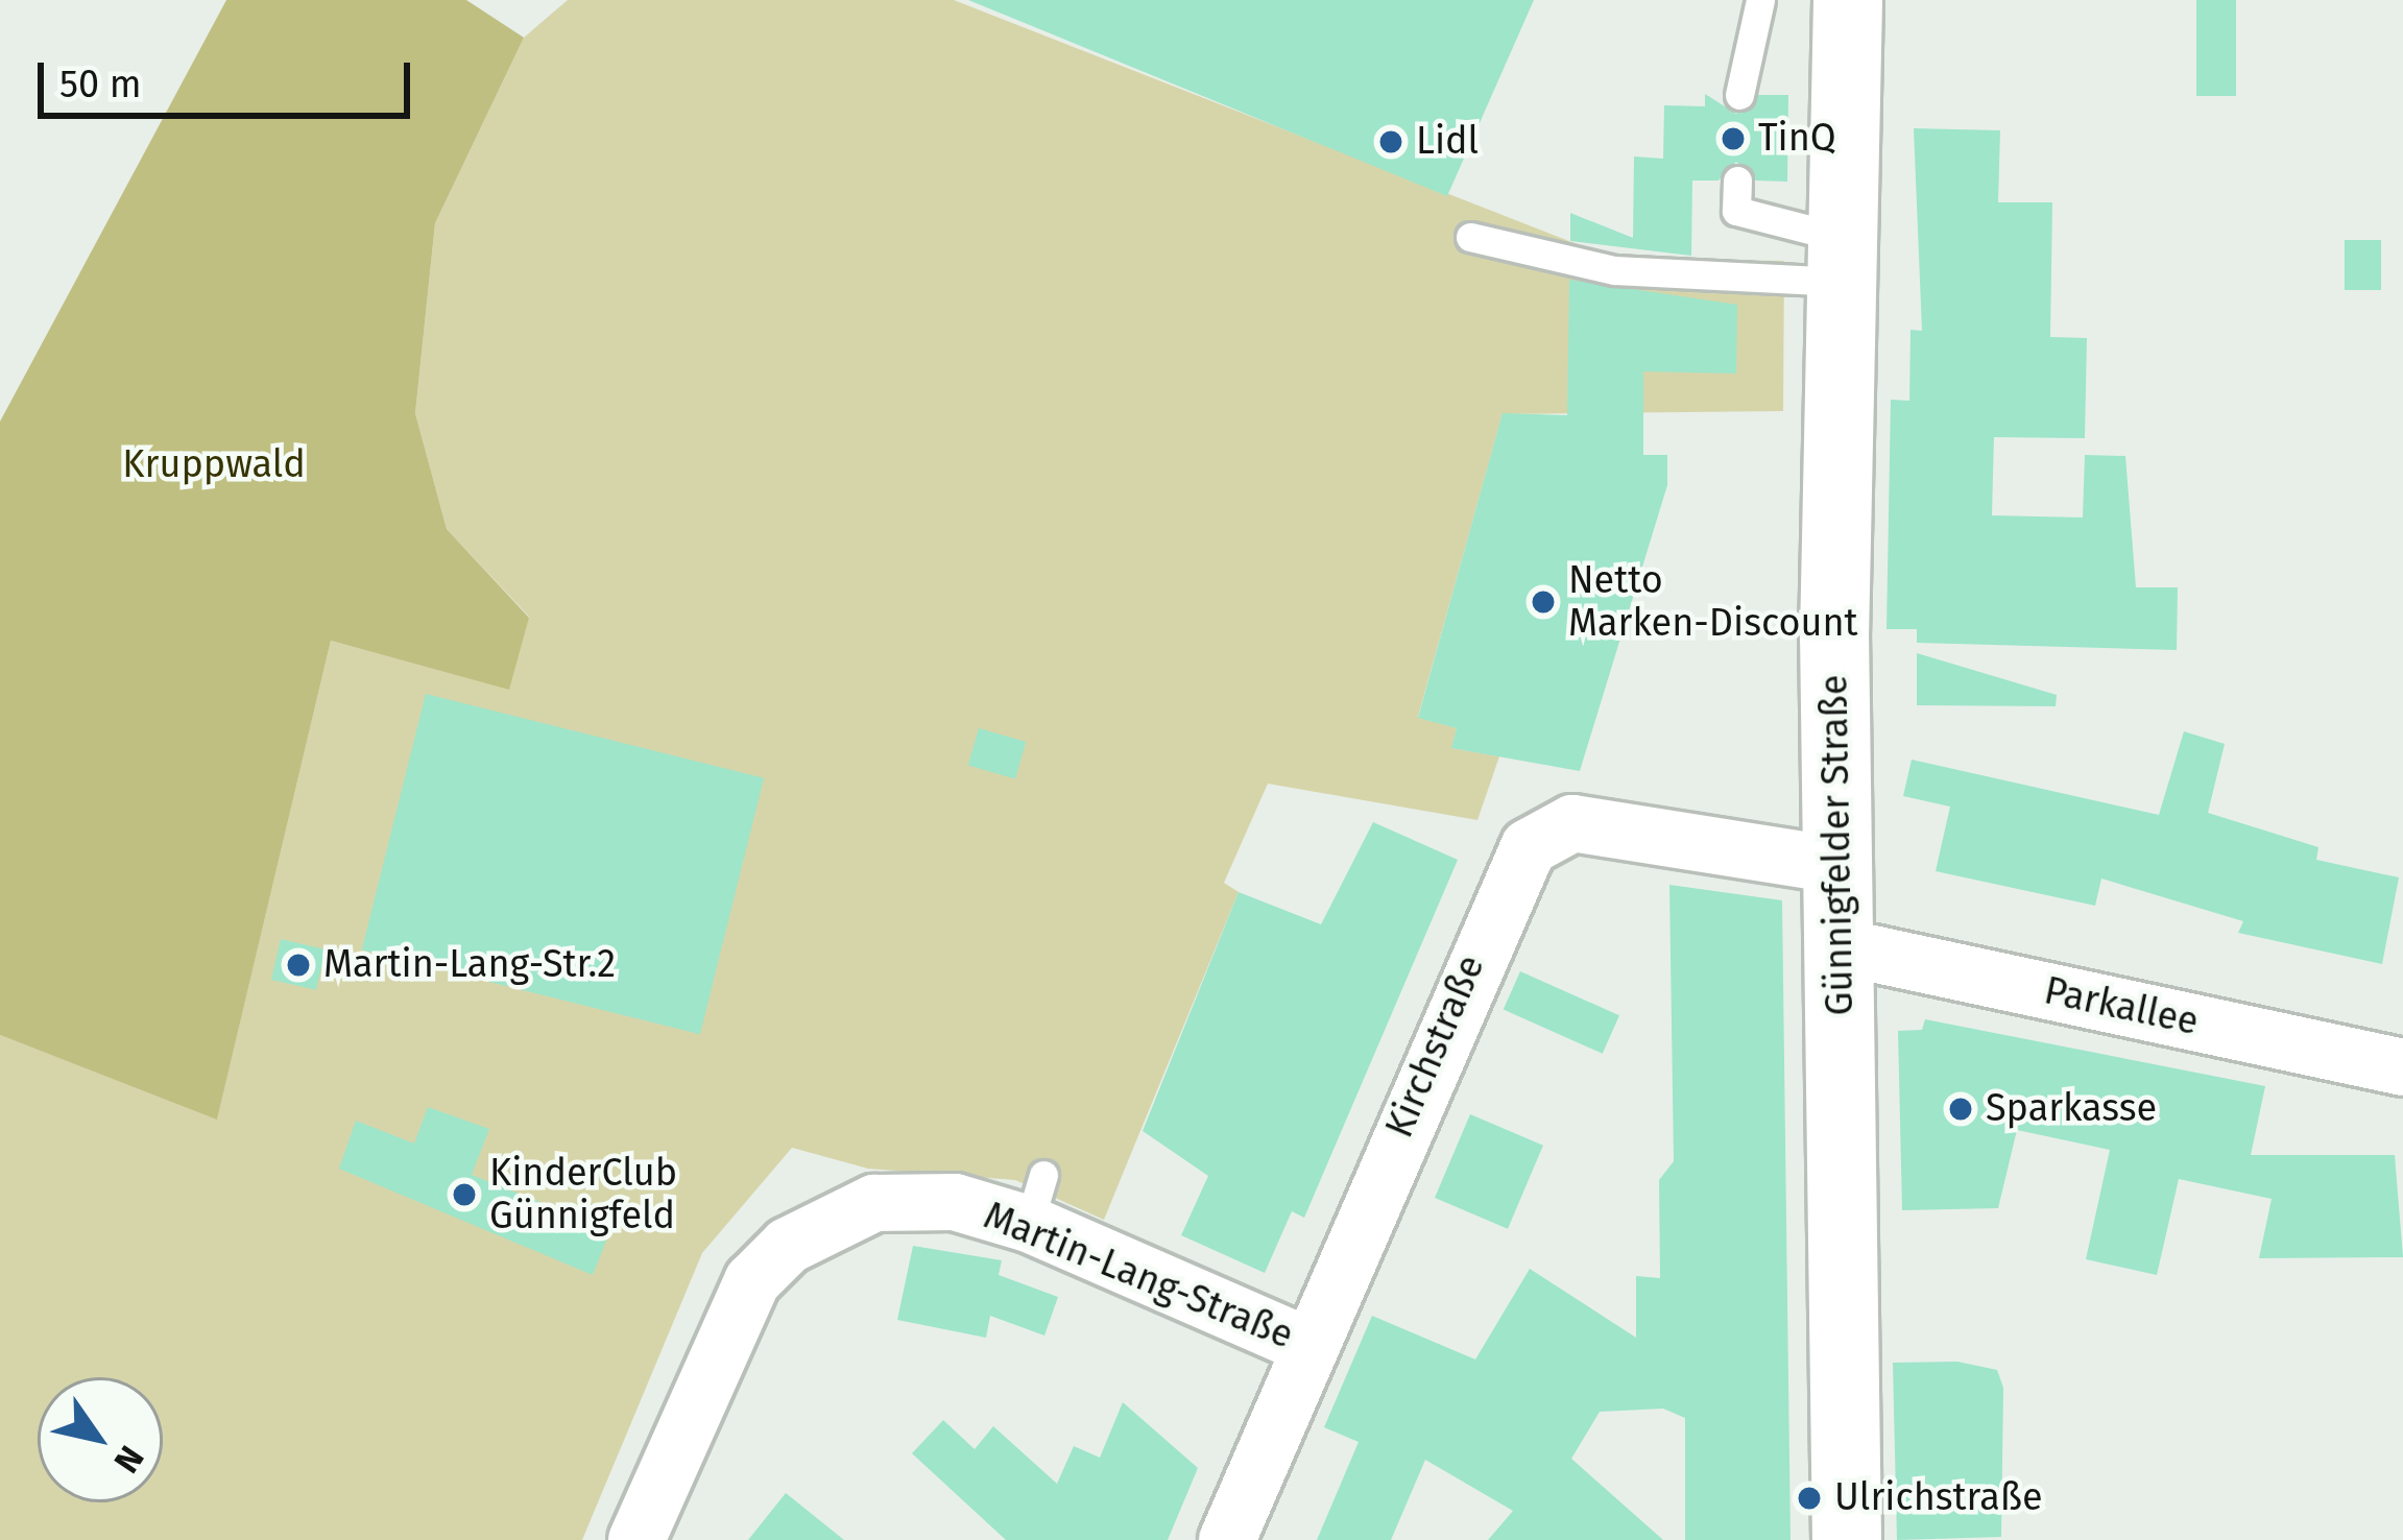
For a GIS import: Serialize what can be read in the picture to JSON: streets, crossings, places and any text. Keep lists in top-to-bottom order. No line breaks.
{"streets":{"street":["Günnigfelder Straße","Parkallee","Kirchstraße","Martin-Lang-Straße"]},"crossings":[["Günnigfelder Straße","Parkallee"],["Günnigfelder Straße","Kirchstraße"],["Kirchstraße","Martin-Lang-Straße"]],"parks":["Kruppwald"],"places":["TinQ","Lidl","Netto Marken-Discount","Martin-Lang-Str.2","Sparkasse","KinderClub Günnigfeld","Ulrichstraße"],"scale_bar":"50 m","north":"bottom right"}
